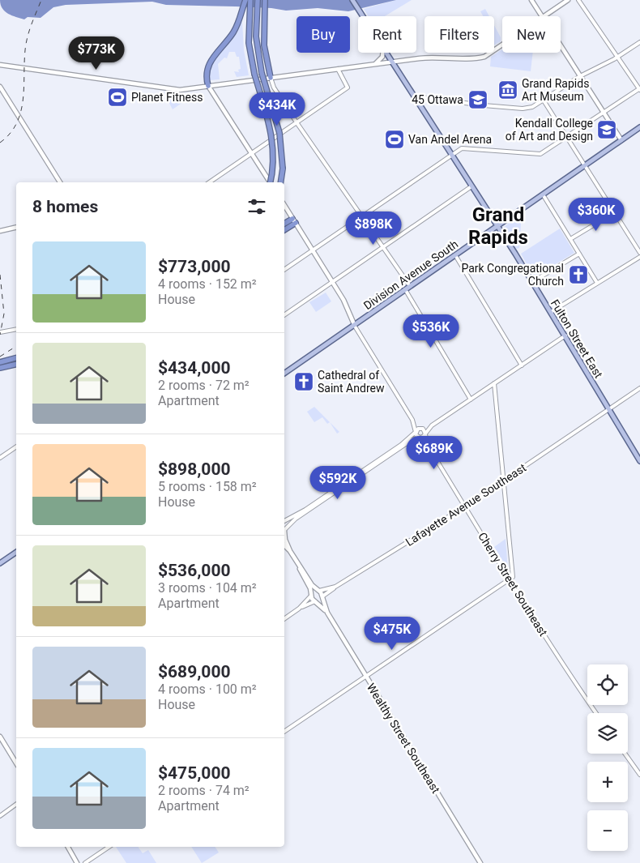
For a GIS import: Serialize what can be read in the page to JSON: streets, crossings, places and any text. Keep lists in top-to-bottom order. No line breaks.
{"streets":{"main road":["Division Avenue South","Fulton Street East","Wealthy Street Southeast"],"street":["Lafayette Avenue Southeast","Cherry Street Southeast"]},"crossings":[["Division Avenue South","Fulton Street East"],["Fulton Street East","Lafayette Avenue Southeast"],["Lafayette Avenue Southeast","Cherry Street Southeast"],["Lafayette Avenue Southeast","Wealthy Street Southeast"]],"districts":["Grand Rapids"],"places":{"museum":["Grand Rapids Art Museum"],"sports":["Planet Fitness","Van Andel Arena"],"school or university":["45 Ottawa","Kendall College of Art and Design"],"church":["Park Congregational Church","Cathedral of Saint Andrew"]},"page":{"chip":["Buy","Rent","Filters","New"],"price":["$773K","$434K","$360K","$898K","$536K","$689K","$592K","$475K"],"heading":"8 homes","list":[{"name":"$773,000","note":"4 rooms · 152 m² · House"},{"name":"$434,000","note":"2 rooms · 72 m² · Apartment"},{"name":"$898,000","note":"5 rooms · 158 m² · House"},{"name":"$536,000","note":"3 rooms · 104 m² · Apartment"},{"name":"$689,000","note":"4 rooms · 100 m² · House"},{"name":"$475,000","note":"2 rooms · 74 m² · Apartment"}],"map_buttons":["+","−"]}}
